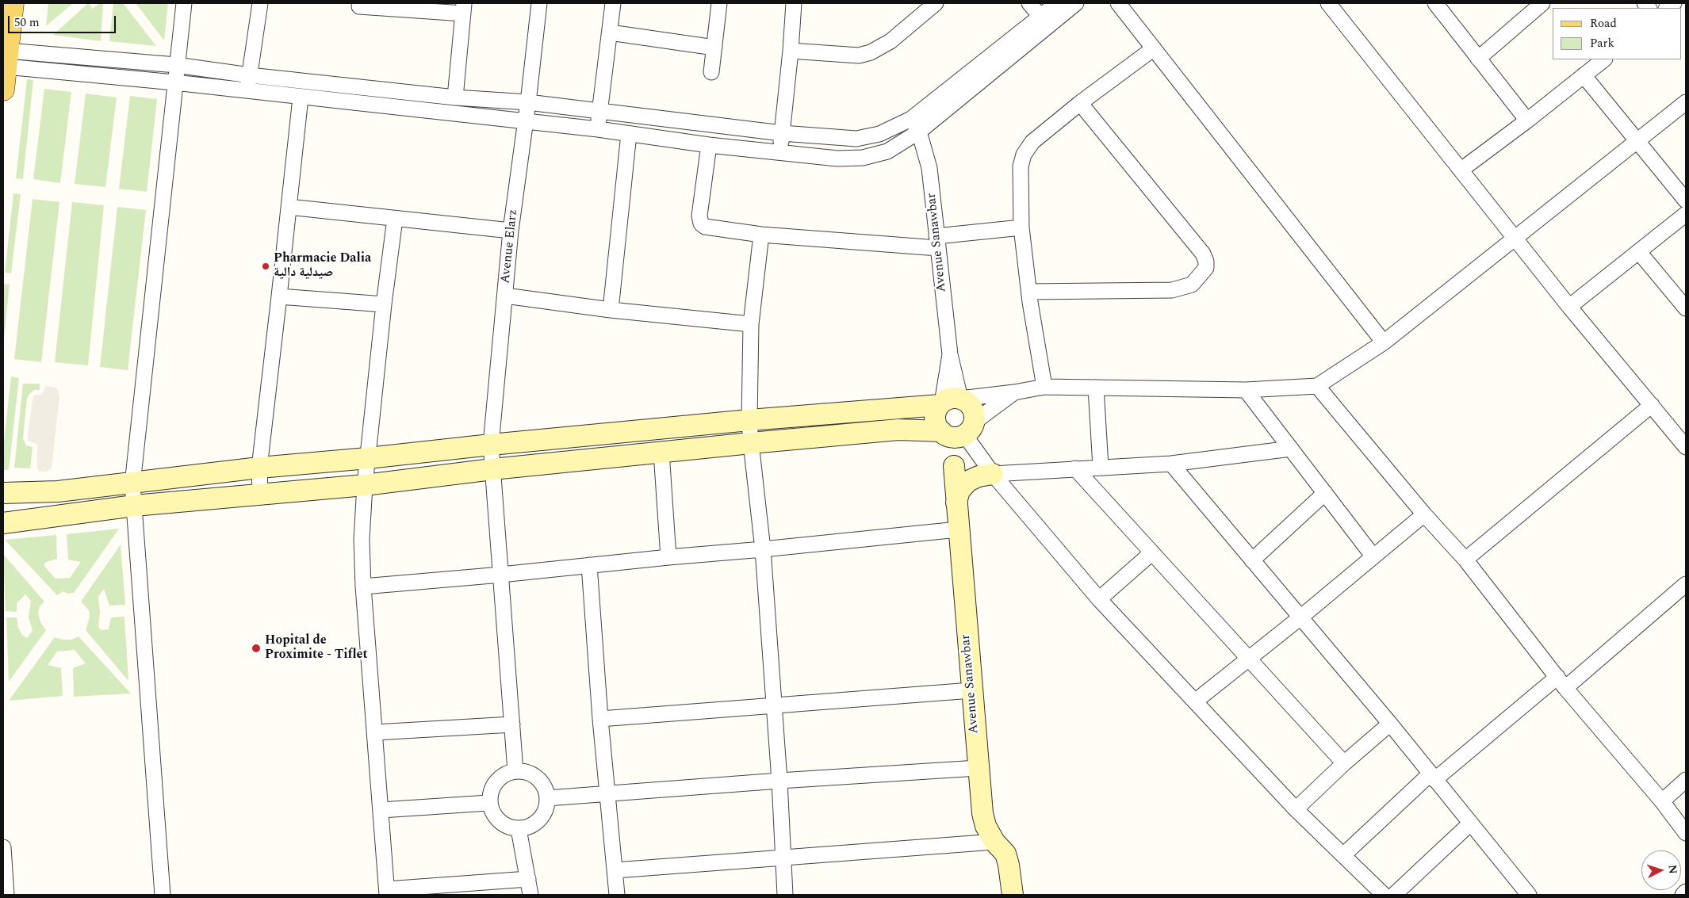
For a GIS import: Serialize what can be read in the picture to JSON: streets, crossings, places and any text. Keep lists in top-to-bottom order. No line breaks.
{"streets":{"street":["Avenue Sanawbar","Avenue Elarz"]},"places":["Pharmacie Dalia صيدلية دالية","Hopital de Proximite - Tiflet"],"legend":["Road","Park"],"scale_bar":"50 m","north":"right"}
